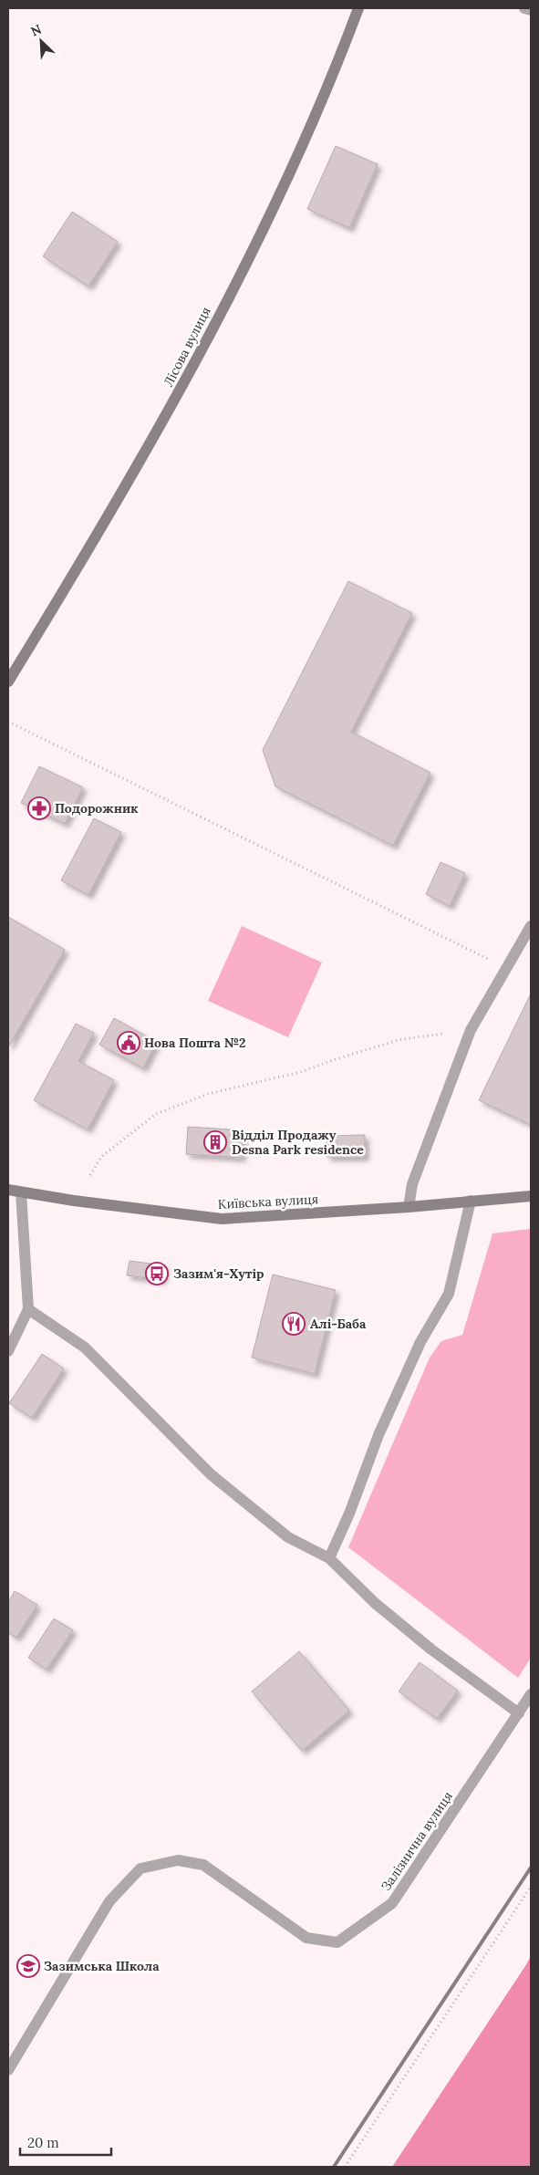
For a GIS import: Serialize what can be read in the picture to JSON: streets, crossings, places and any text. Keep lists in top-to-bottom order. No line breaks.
{"streets":{"main road":["Лісова вулиця","Київська вулиця"],"street":["Залізнична вулиця"]},"places":{"pharmacy":["Подорожник"],"public building":["Нова Пошта №2"],"building":["Відділ Продажу Desna Park residence"],"bus stop":["Зазим'я-Хутір"],"restaurant":["Алі-Баба"],"school or university":["Зазимська Школа"]},"scale_bar":"20 m","north":"top left"}
